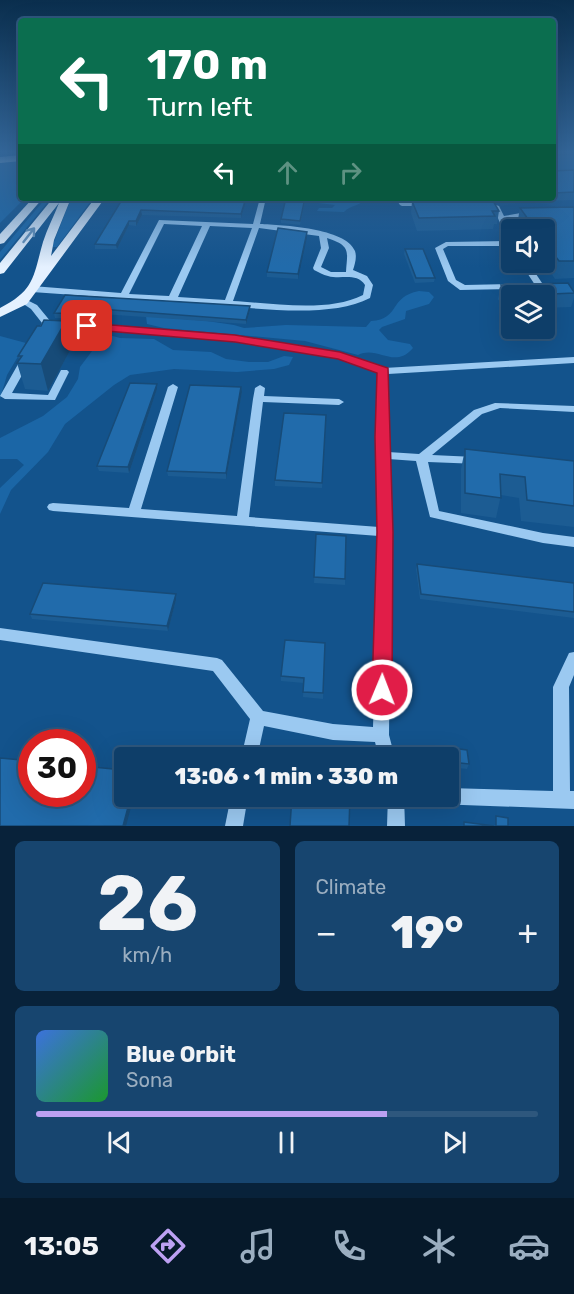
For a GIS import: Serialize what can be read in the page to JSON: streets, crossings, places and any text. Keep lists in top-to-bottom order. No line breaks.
{"page":{"turn":["170 m","Turn left"],"limit":"30","trip":"13:06 · 1 min · 330 m","tile":[["26","km/h"],"Climate"],"heat":["−","19°","+"],"song":["Blue Orbit","Sona"],"tabs":"13:05"}}
